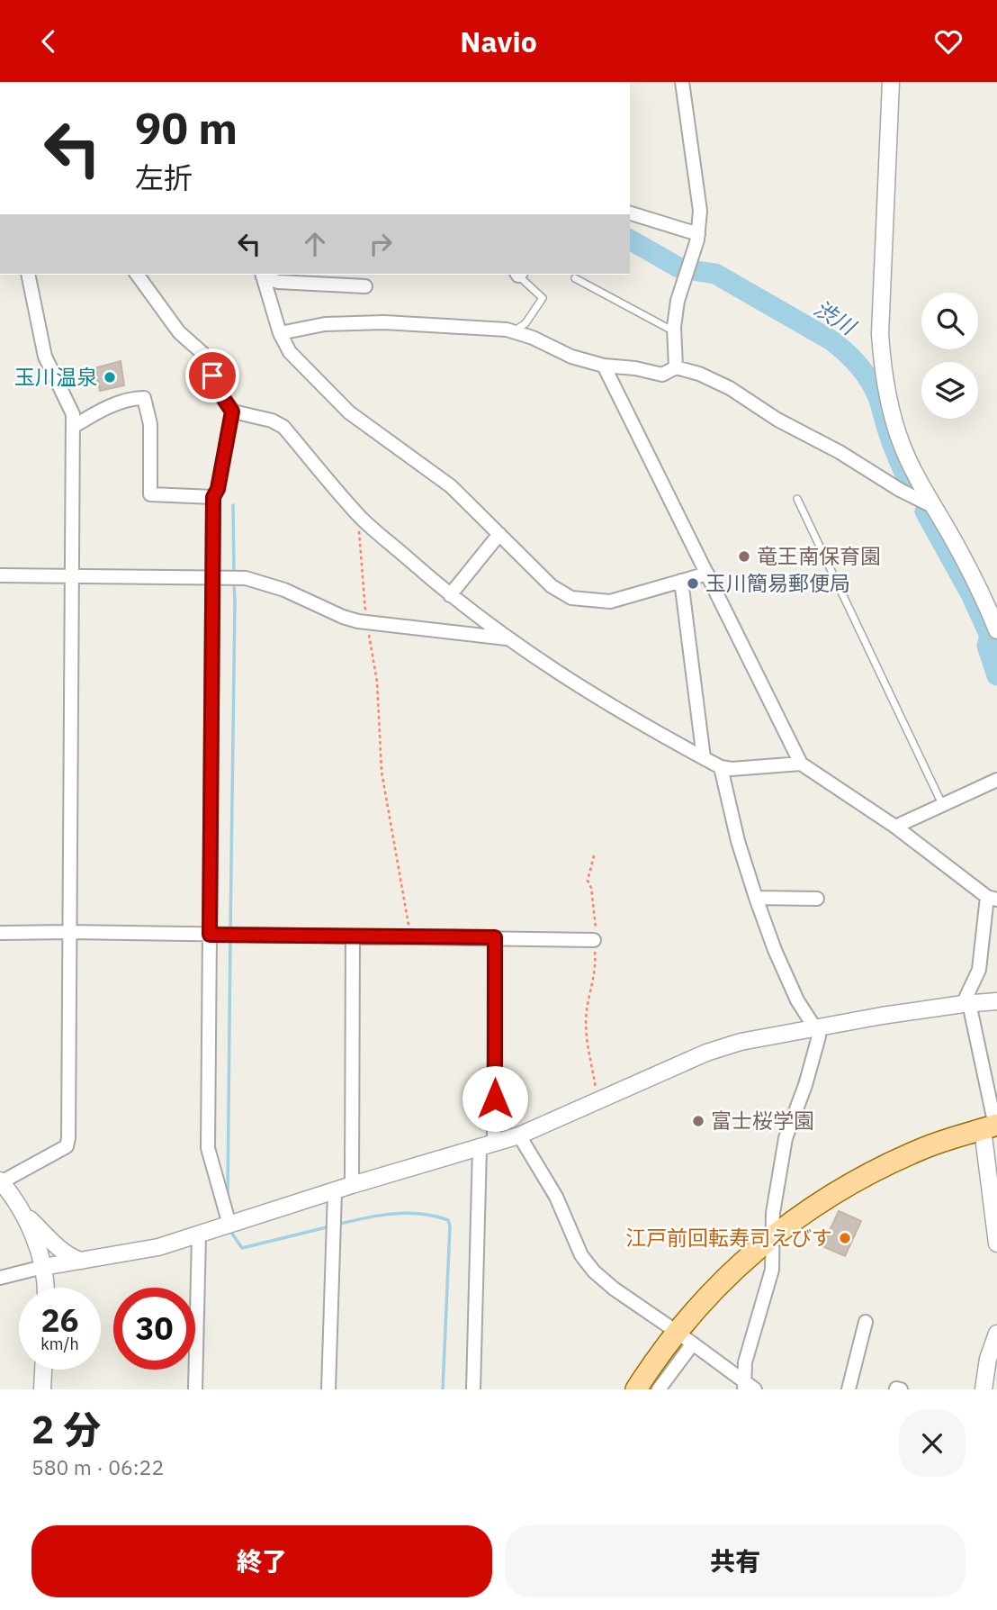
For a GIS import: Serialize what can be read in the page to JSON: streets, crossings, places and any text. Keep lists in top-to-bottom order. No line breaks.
{"water":["渋川"],"places":["玉川温泉","竜王南保育園","玉川簡易郵便局","富士桜学園","江戸前回転寿司えびす"],"page":{"header":"Navio","turn":["90 m","左折"],"speed":"26 km/h","limit":"30","heading":["2 分","580 m · 06:22"],"buttons":["終了","共有"]}}
